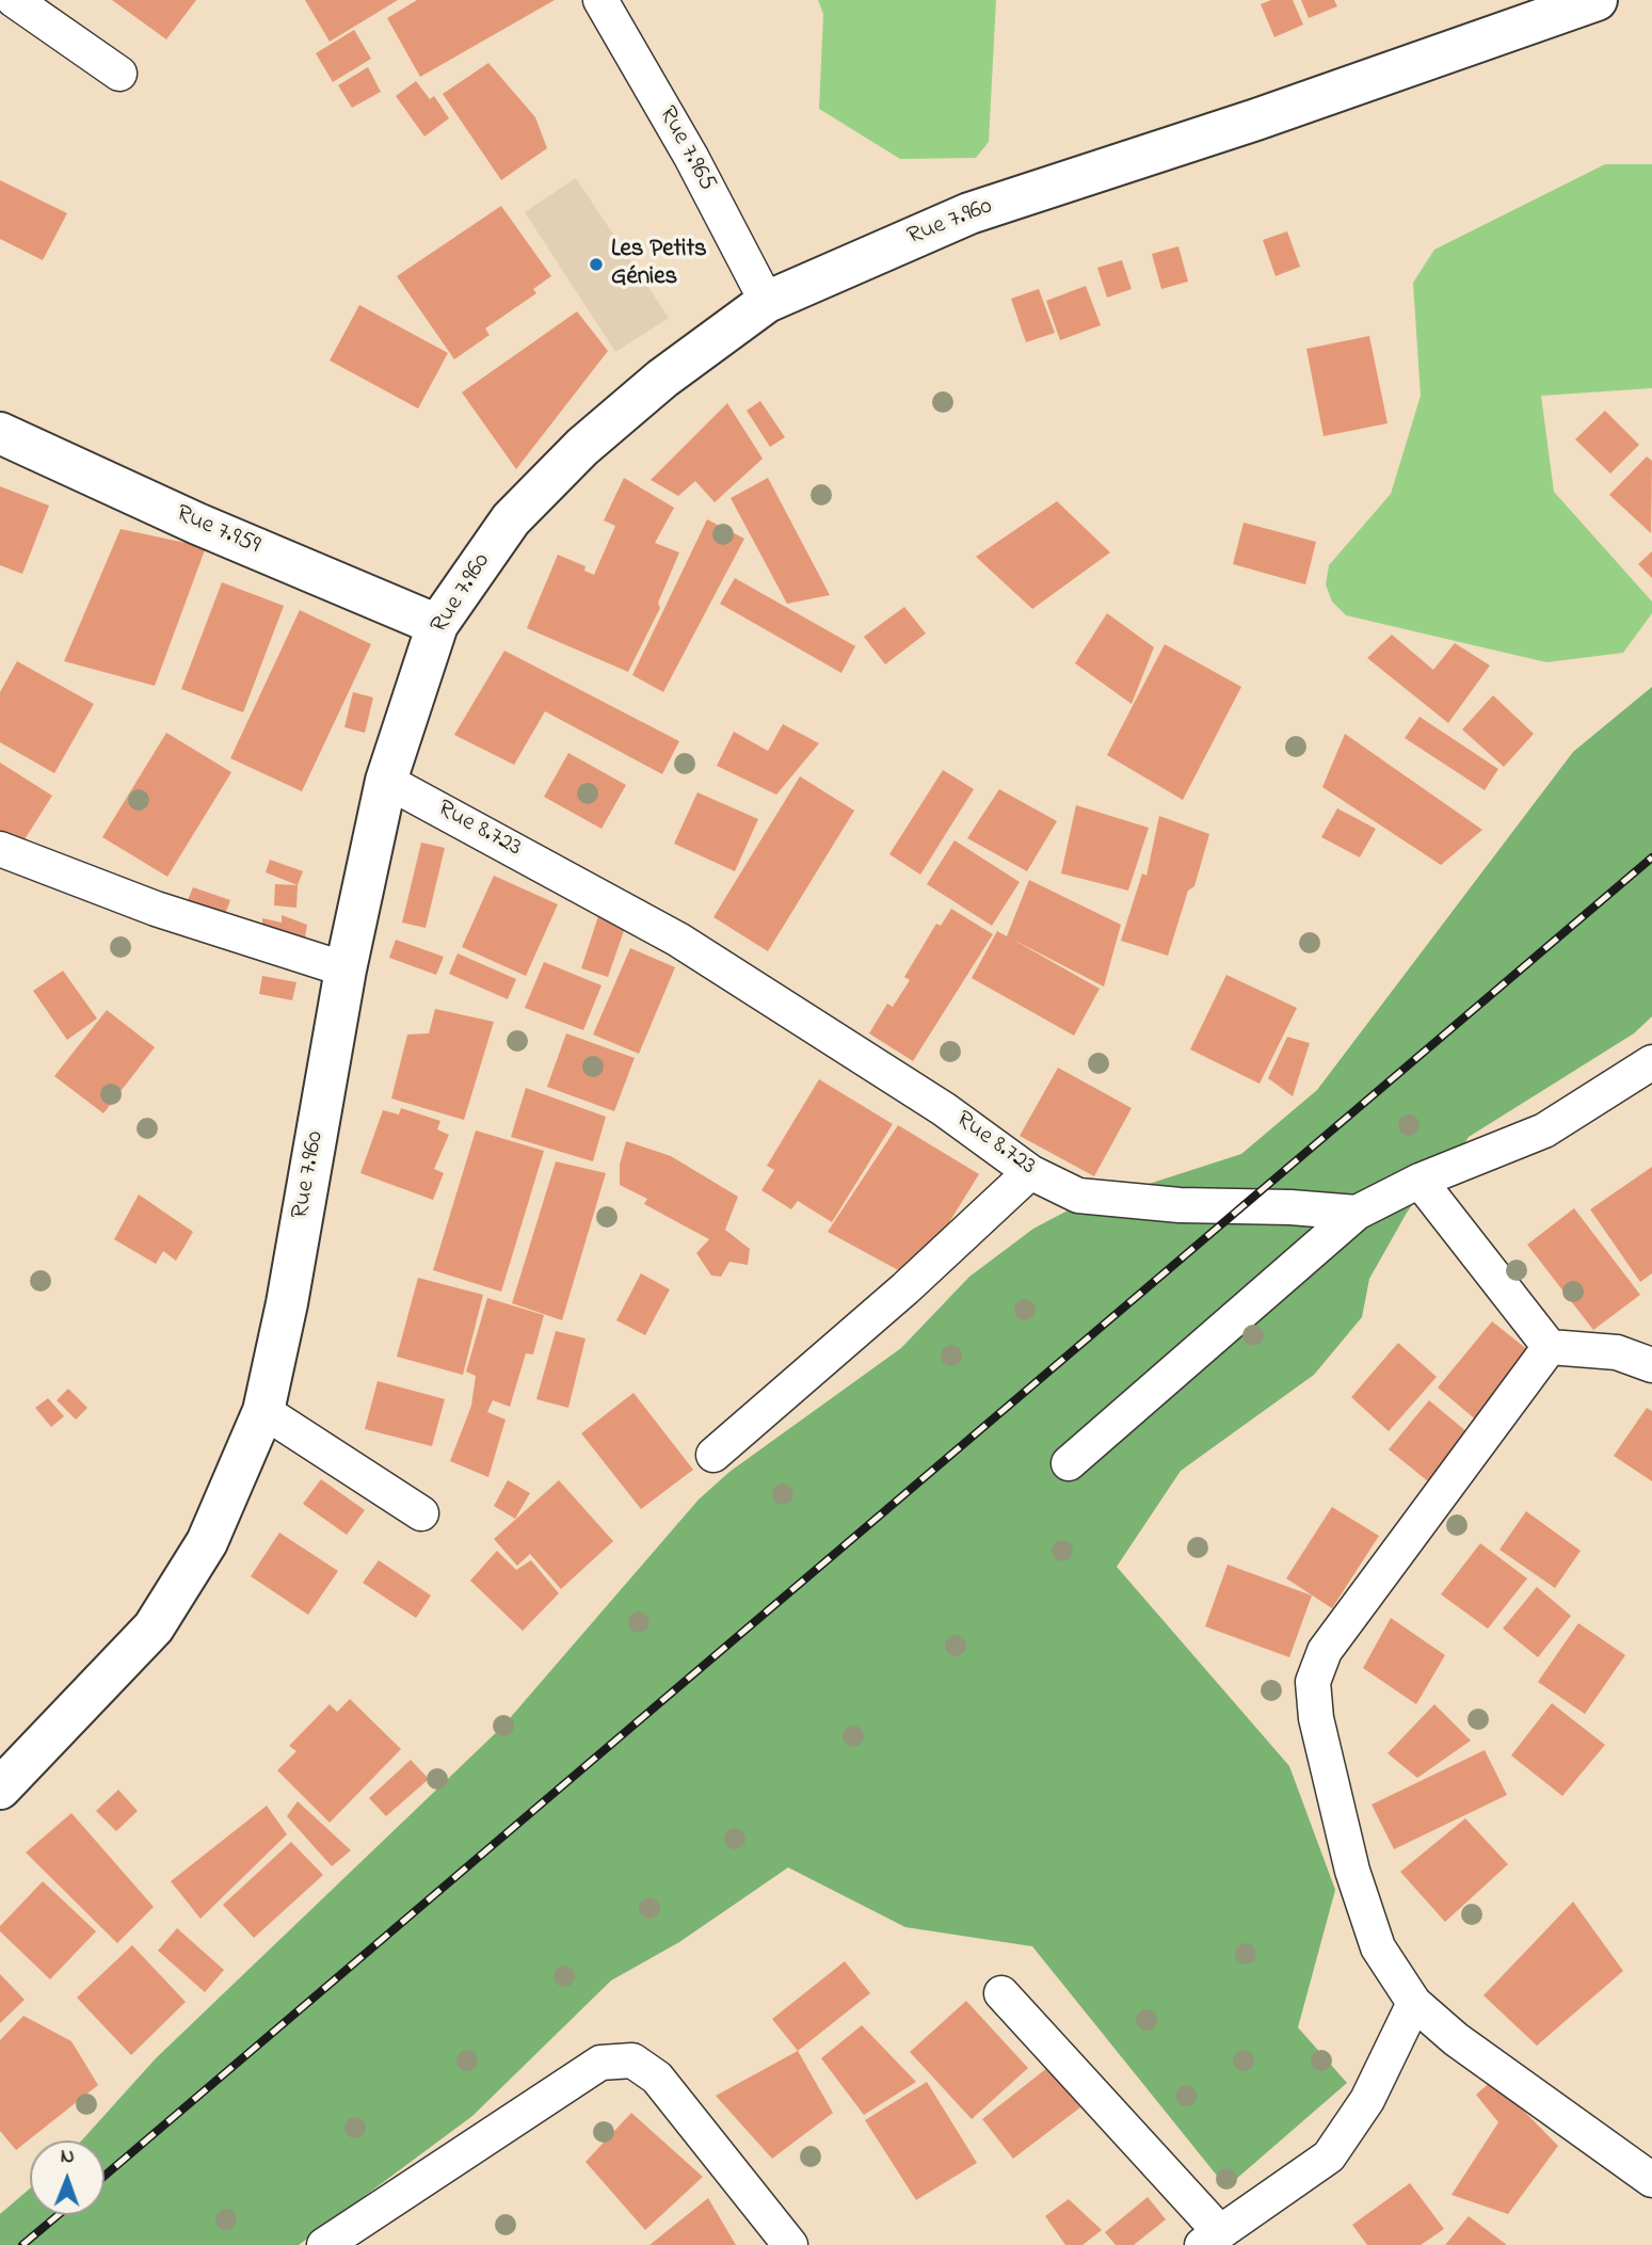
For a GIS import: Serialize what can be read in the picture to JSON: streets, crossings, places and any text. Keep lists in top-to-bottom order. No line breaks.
{"streets":{"street":["Rue 7.965","Rue 7.960","Rue 7.959","Rue 8.723"]},"crossings":[["Rue 7.965","Rue 7.960"],["Rue 7.960","Rue 7.959"],["Rue 7.960","Rue 8.723"]],"places":["Les Petits Génies"],"north":"top"}
